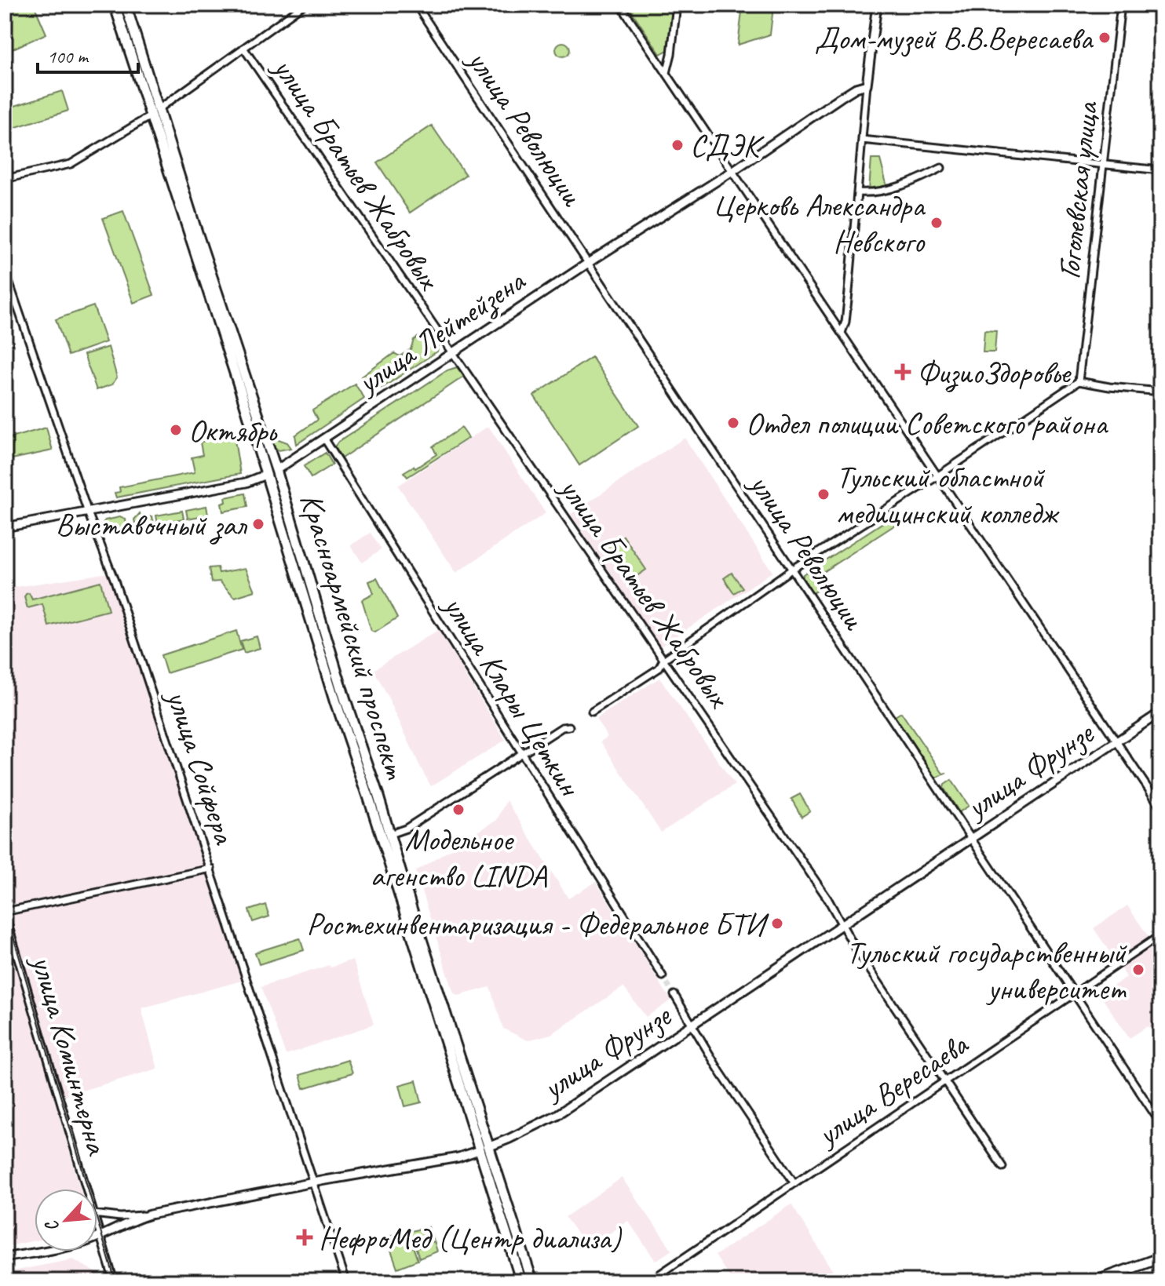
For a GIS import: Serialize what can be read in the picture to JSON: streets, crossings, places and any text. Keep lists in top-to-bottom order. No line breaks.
{"streets":{"main road":["улица Лейтейзена","Красноармейский проспект","улица Фрунзе"],"street":["улица Революции","улица Братьев Жабровых","Гоголевская улица","улица Клары Цеткин","улица Сойфера","улица Коминтерна","улица Вересаева"]},"crossings":[["улица Революции","улица Лейтейзена"],["улица Революции","улица Фрунзе"],["улица Революции","улица Вересаева"],["улица Братьев Жабровых","улица Лейтейзена"],["улица Братьев Жабровых","улица Фрунзе"],["улица Братьев Жабровых","улица Вересаева"],["улица Лейтейзена","Красноармейский проспект"],["улица Лейтейзена","улица Клары Цеткин"],["улица Лейтейзена","улица Сойфера"],["Красноармейский проспект","улица Фрунзе"],["улица Сойфера","улица Фрунзе"],["улица Фрунзе","улица Коминтерна"]],"places":{"other":["Дом-музей В.В.Вересаева","СДЭК","Церковь Александра Невского","Отдел полиции Советского района","Октябрь","Тульский областной медицинский колледж","Выставочный зал","Модельное агенство LINDA","Ростехинвентаризация - Федеральное БТИ","Тульский государственный университет"],"health":["ФизиоЗдоровье","НефроМед (Центр диализа)"]},"scale_bar":"100 m","north":"bottom left"}
